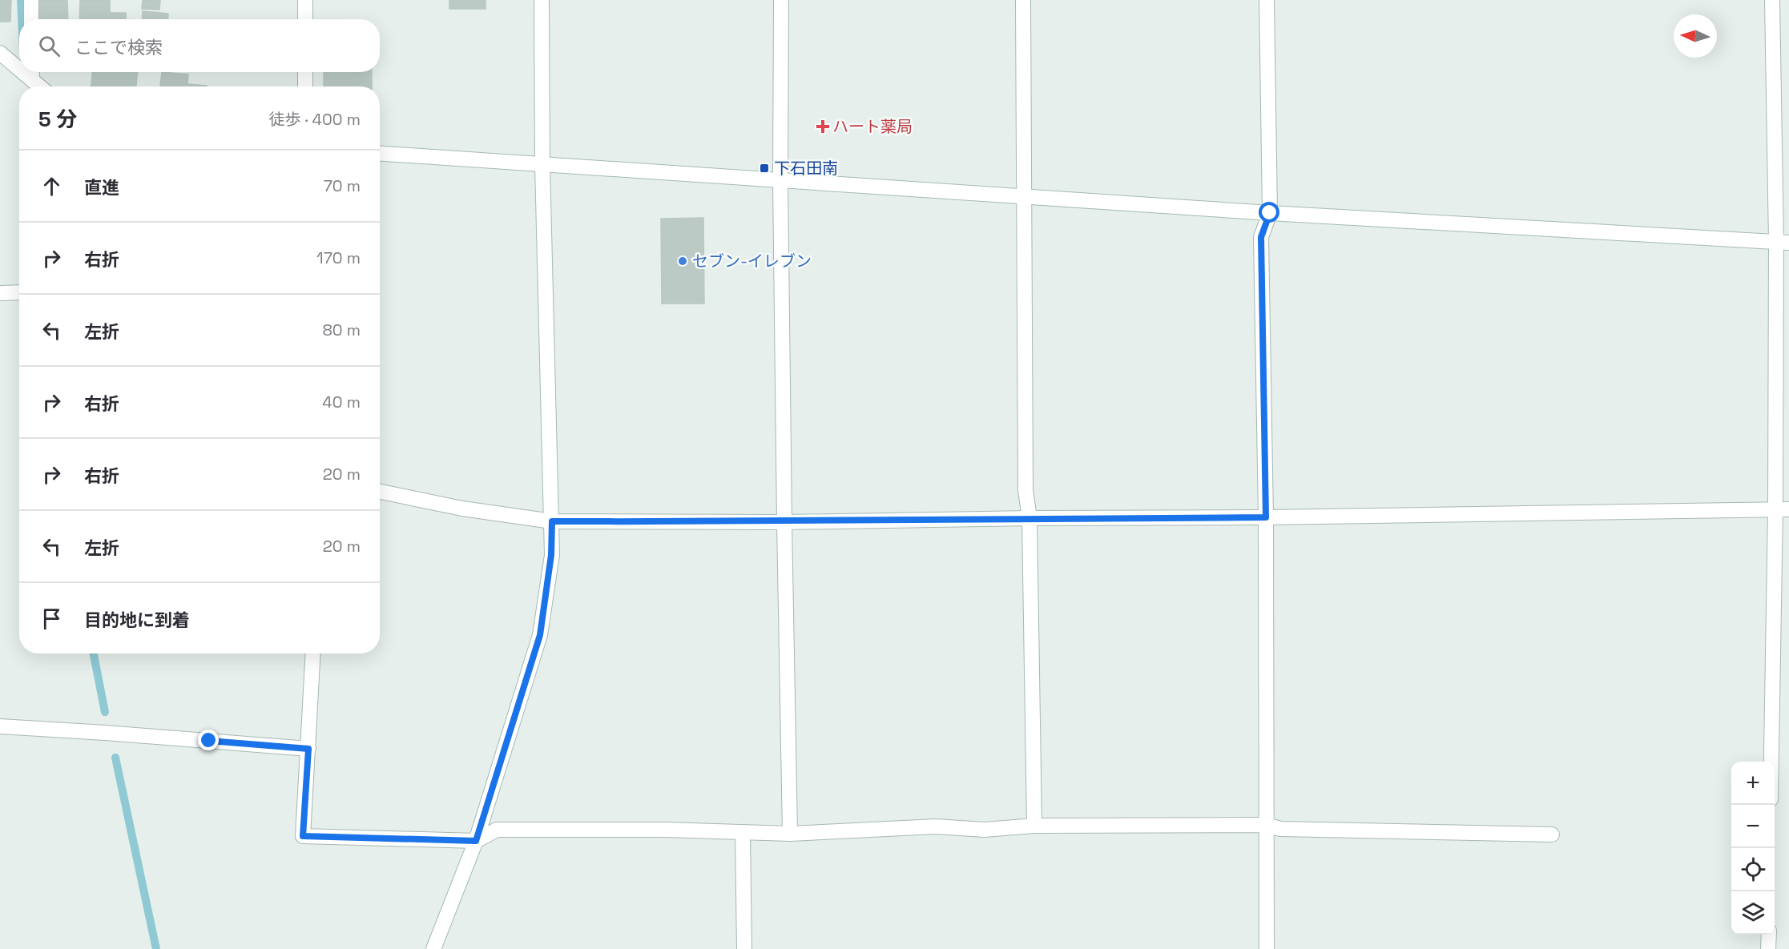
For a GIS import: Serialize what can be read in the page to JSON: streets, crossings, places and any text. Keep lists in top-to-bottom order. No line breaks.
{"places":{"health":["ハート薬局"],"transit":["下石田南"],"other":["セブン-イレブン"]},"north":"left","page":{"search":"ここで検索","heading":["5 分","徒歩 · 400 m"],"list":[["直進","70 m"],["右折","170 m"],["左折","80 m"],["右折","40 m"],["右折","20 m"],["左折","20 m"],"目的地に到着"],"map_buttons":["+","−"]}}
